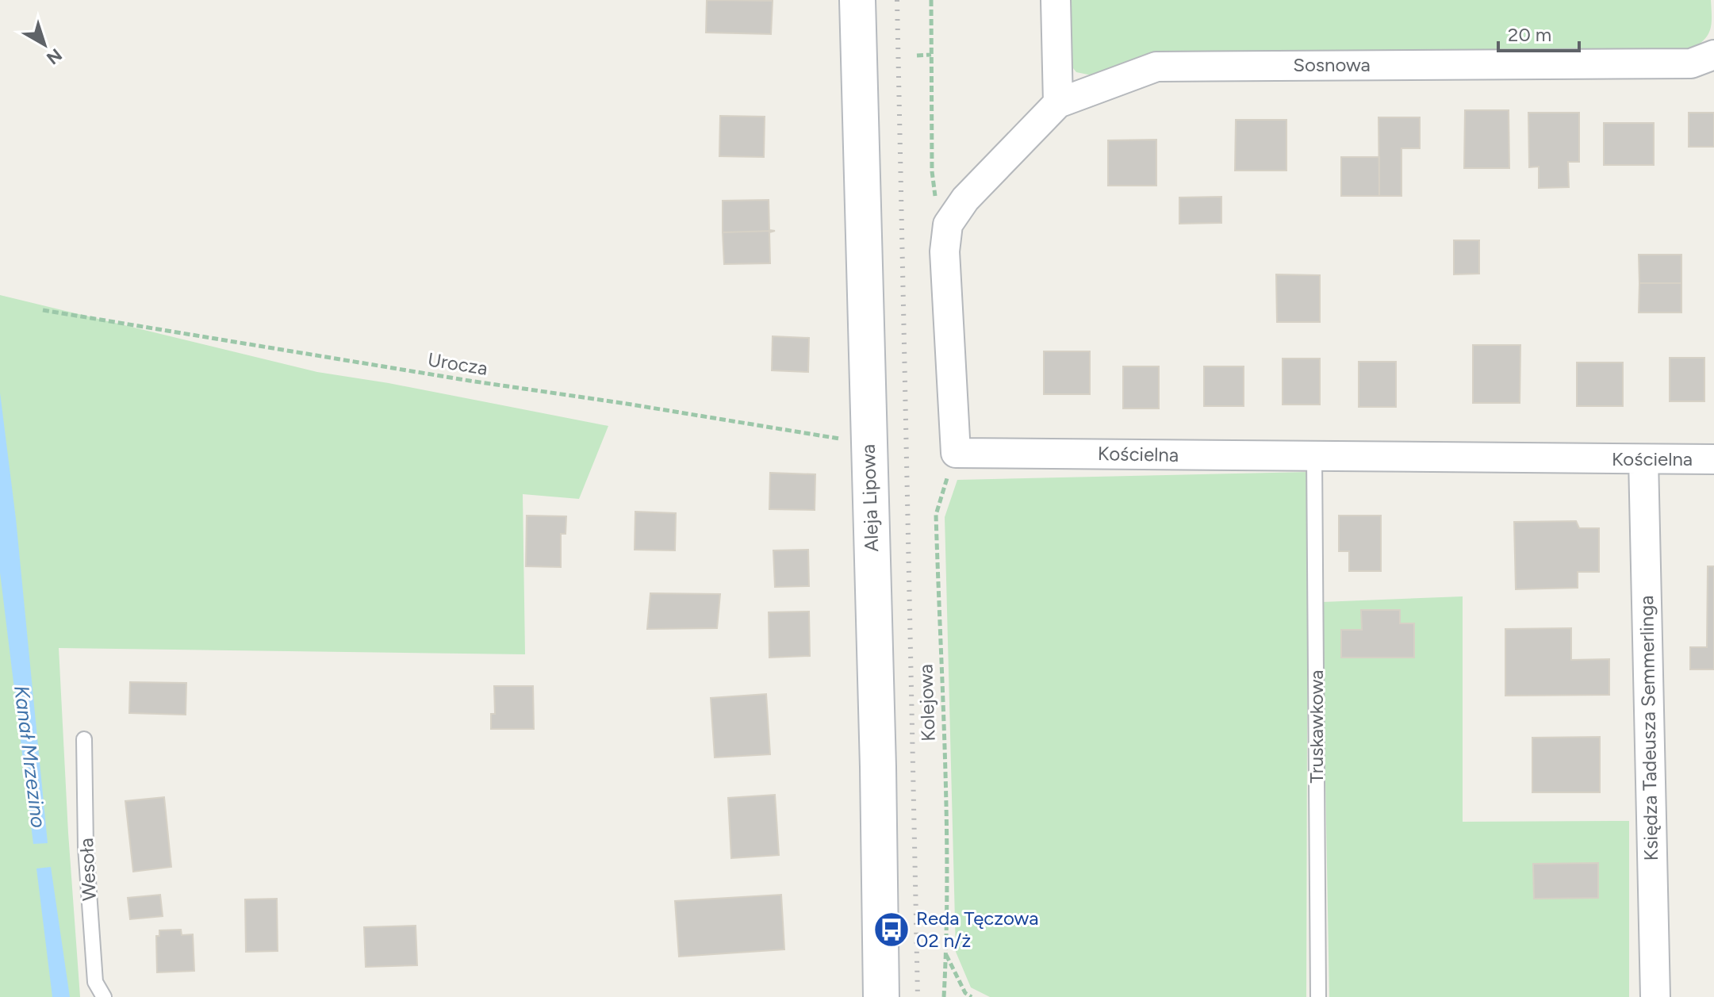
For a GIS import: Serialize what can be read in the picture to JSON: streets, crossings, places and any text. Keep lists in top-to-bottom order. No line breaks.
{"streets":{"street":["Sosnowa","Kościelna","Aleja Lipowa","Księdza Tadeusza Semmerlinga"],"lane":["Truskawkowa","Wesoła"],"path":["Urocza","Kolejowa"]},"crossings":[["Urocza","Aleja Lipowa"],["Kościelna","Kolejowa"],["Kościelna","Truskawkowa"],["Kościelna","Księdza Tadeusza Semmerlinga"]],"water":["Kanał Mrzezino"],"places":{"bus stop":["Reda Tęczowa 02 n/ż"]},"scale_bar":"20 m","north":"bottom right"}
